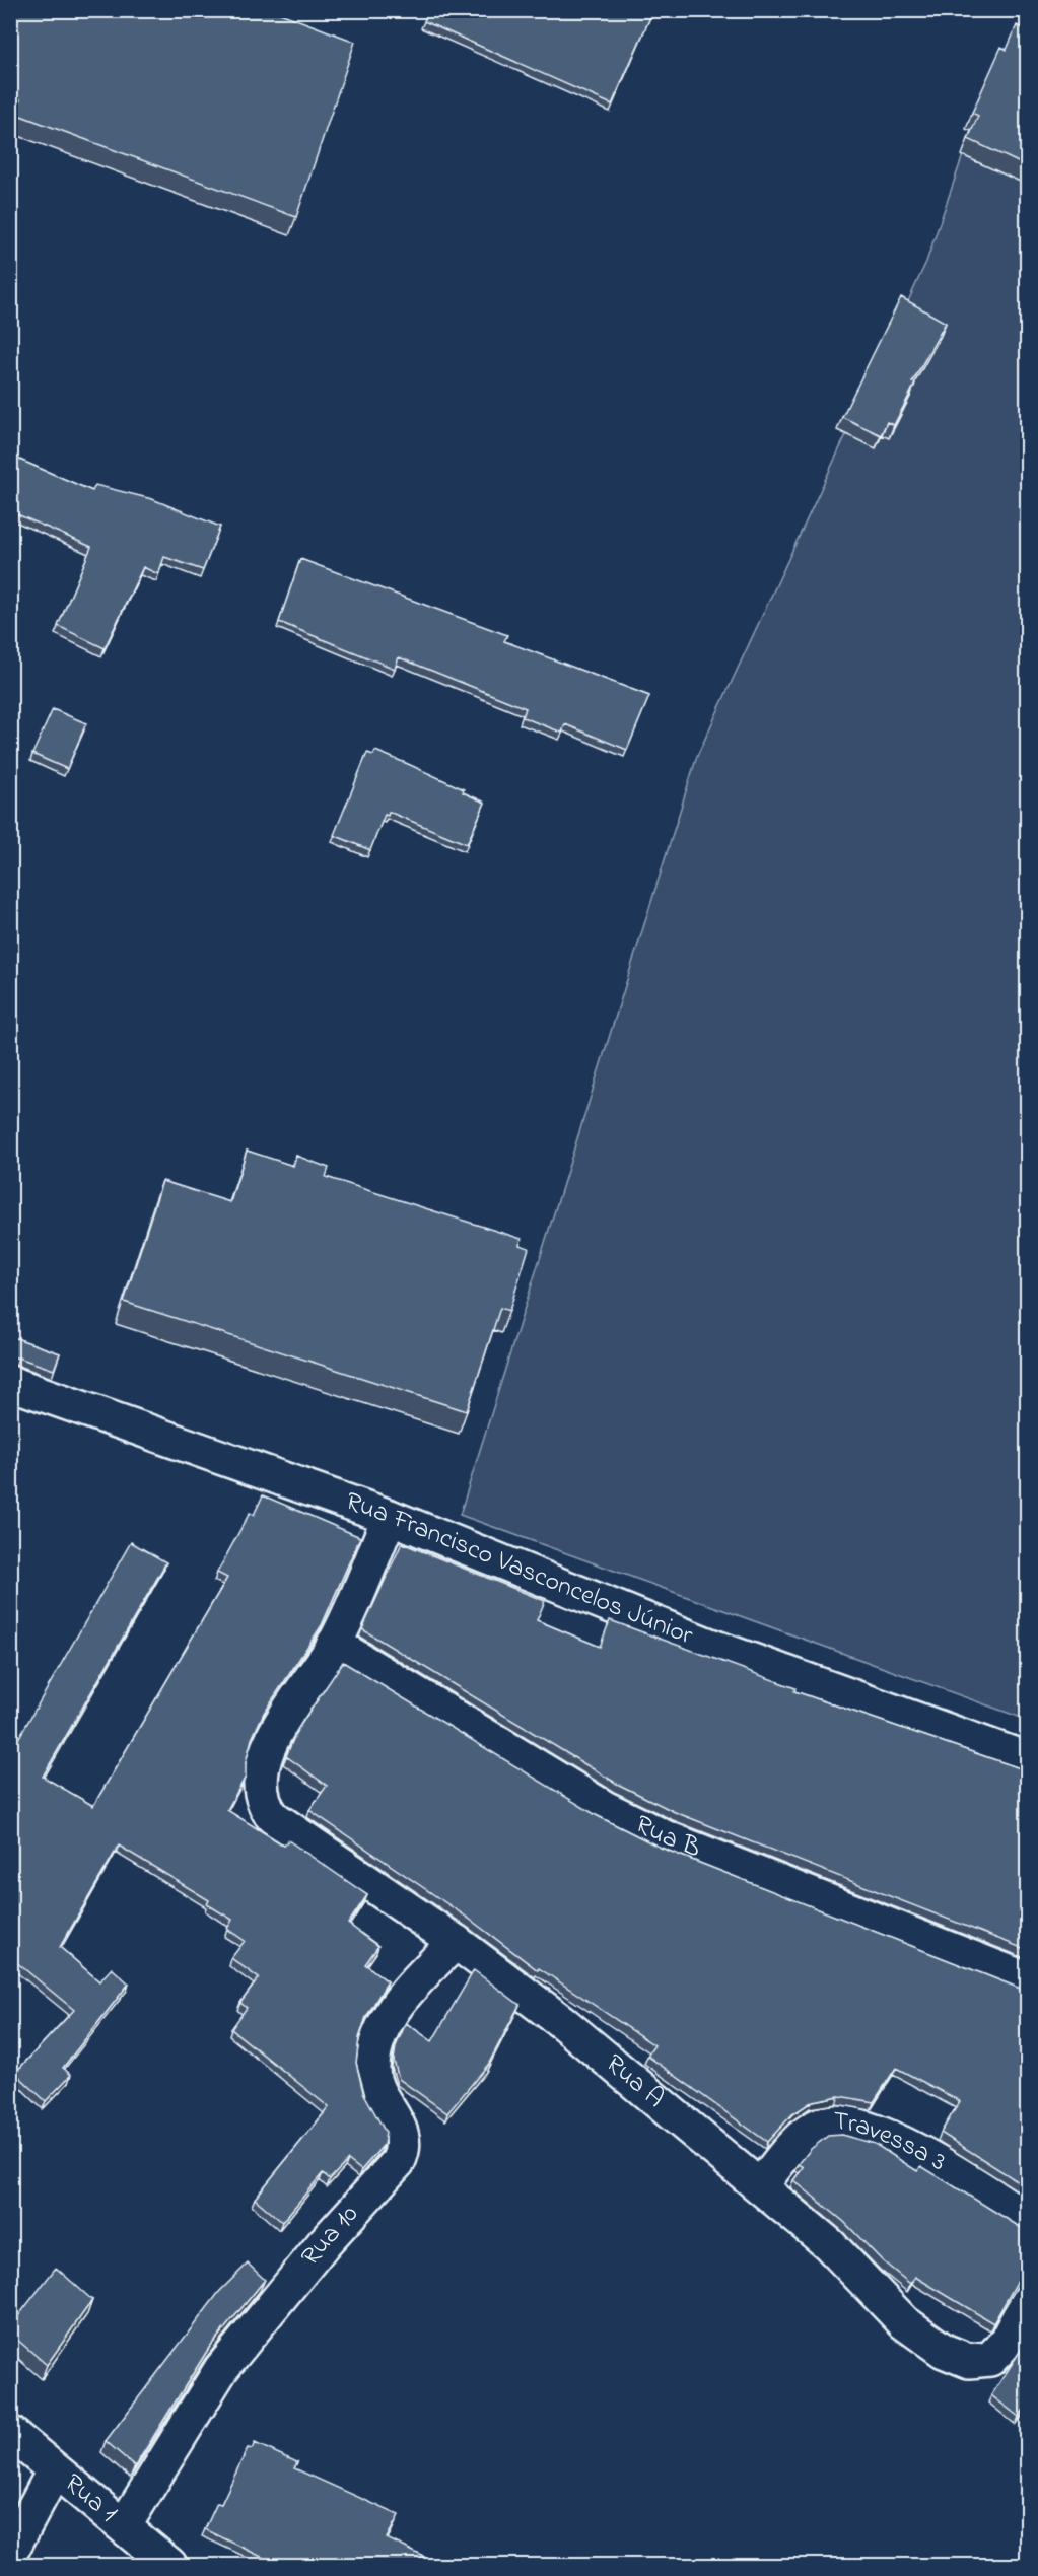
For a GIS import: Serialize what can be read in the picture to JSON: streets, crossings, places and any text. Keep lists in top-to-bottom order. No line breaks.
{"streets":{"street":["Rua Francisco Vasconcelos Júnior","Rua B","Rua A","Travessa 3","Rua 10","Rua 1"]},"crossings":[["Rua B","Rua A"],["Rua A","Travessa 3"],["Rua A","Rua 10"],["Rua 10","Rua 1"]]}
